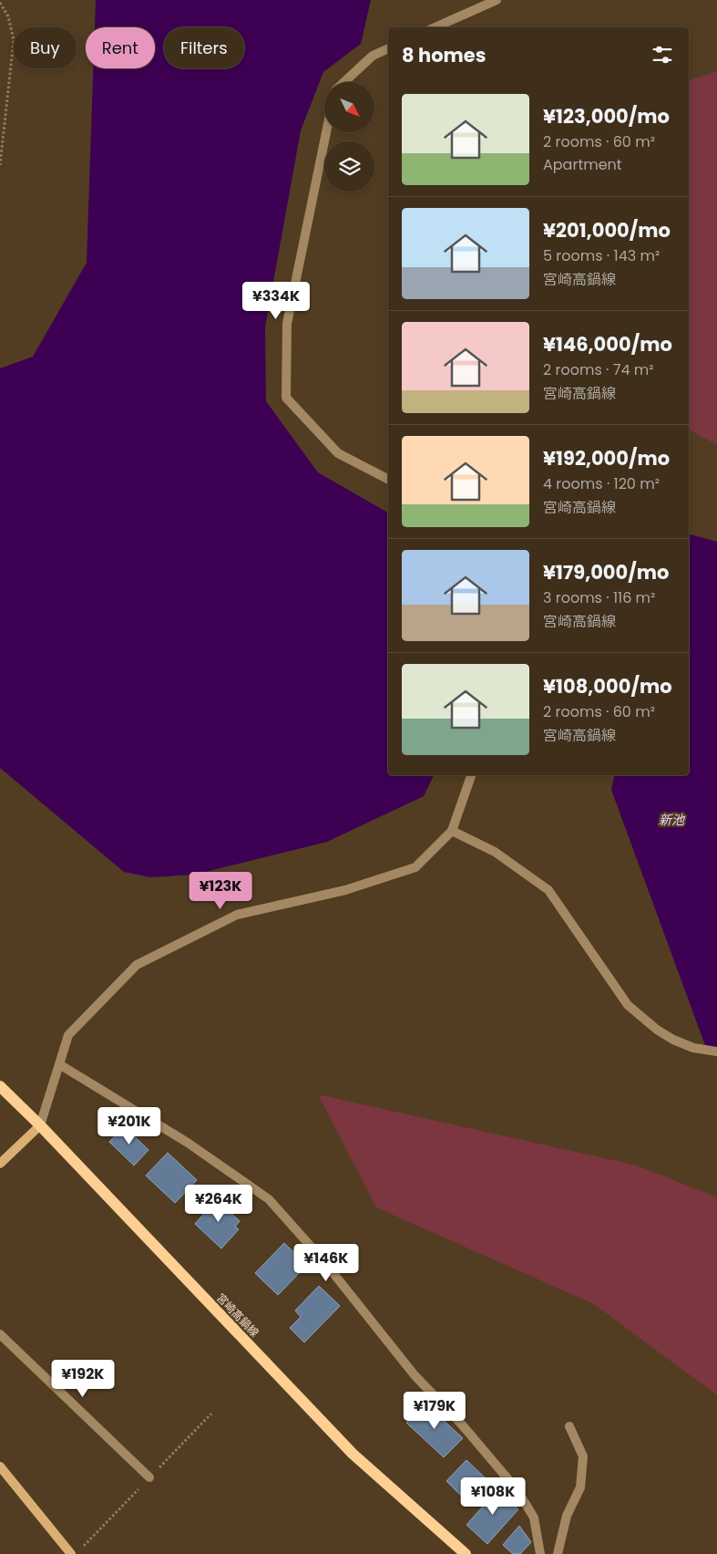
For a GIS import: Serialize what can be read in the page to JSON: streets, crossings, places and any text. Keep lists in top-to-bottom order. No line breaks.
{"streets":{"main road":["宮崎高鍋線"]},"water":["新池"],"north":"bottom right","page":{"chip":["Buy","Rent","Filters"],"heading":"8 homes","list":[{"name":"¥123,000/mo","note":"2 rooms · 60 m² · Apartment"},{"name":"¥201,000/mo","note":"5 rooms · 143 m² · 宮崎高鍋線"},{"name":"¥146,000/mo","note":"2 rooms · 74 m² · 宮崎高鍋線"},{"name":"¥192,000/mo","note":"4 rooms · 120 m² · 宮崎高鍋線"},{"name":"¥179,000/mo","note":"3 rooms · 116 m² · 宮崎高鍋線"},{"name":"¥108,000/mo","note":"2 rooms · 60 m² · 宮崎高鍋線"}],"price":["¥334K","¥123K","¥201K","¥264K","¥146K","¥192K","¥179K","¥108K"]}}
